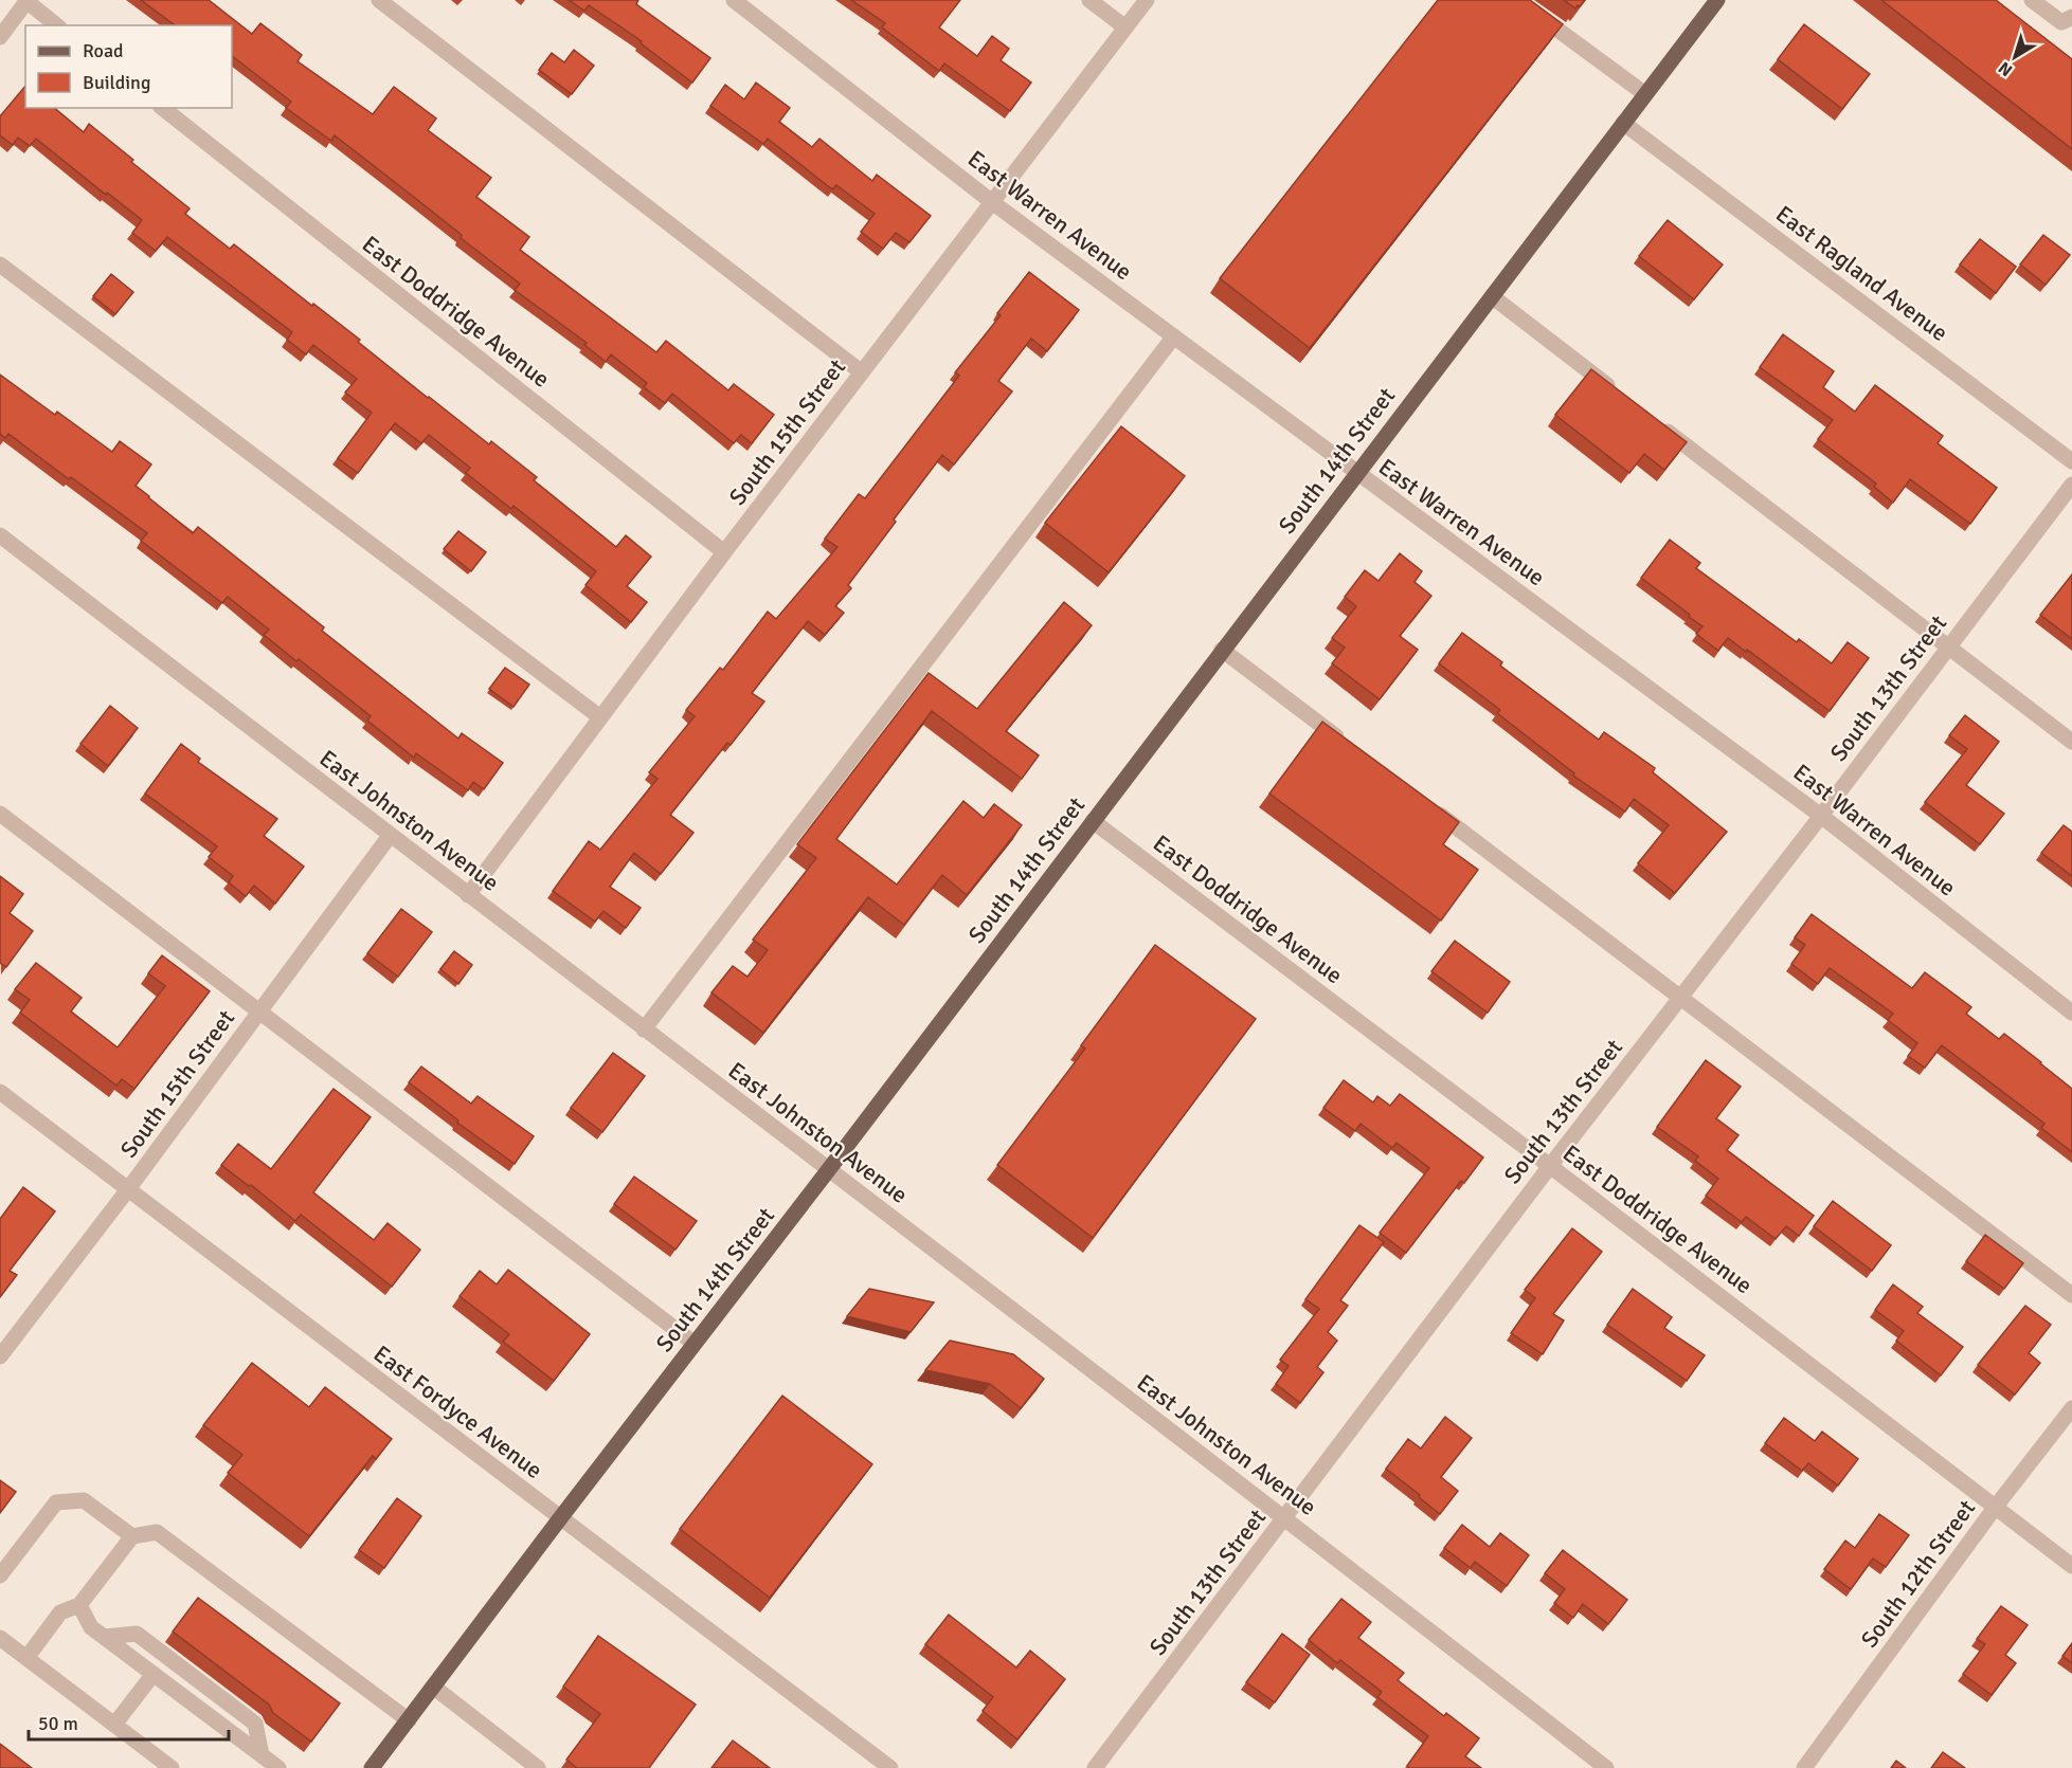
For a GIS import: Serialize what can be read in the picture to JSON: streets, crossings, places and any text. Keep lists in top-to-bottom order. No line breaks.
{"streets":{"main road":["South 14th Street"],"street":["East Warren Avenue","East Ragland Avenue","East Doddridge Avenue","South 15th Street","South 13th Street","East Johnston Avenue","East Fordyce Avenue","South 12th Street"]},"crossings":[["East Warren Avenue","South 15th Street"],["East Warren Avenue","South 14th Street"],["East Warren Avenue","South 13th Street"],["East Ragland Avenue","South 14th Street"],["East Doddridge Avenue","South 15th Street"],["East Doddridge Avenue","South 14th Street"],["East Doddridge Avenue","South 13th Street"],["East Doddridge Avenue","South 12th Street"],["South 15th Street","East Johnston Avenue"],["South 15th Street","East Fordyce Avenue"],["South 14th Street","East Johnston Avenue"],["South 14th Street","East Fordyce Avenue"],["South 13th Street","East Johnston Avenue"]],"legend":["Road","Building"],"scale_bar":"50 m","north":"bottom left"}
